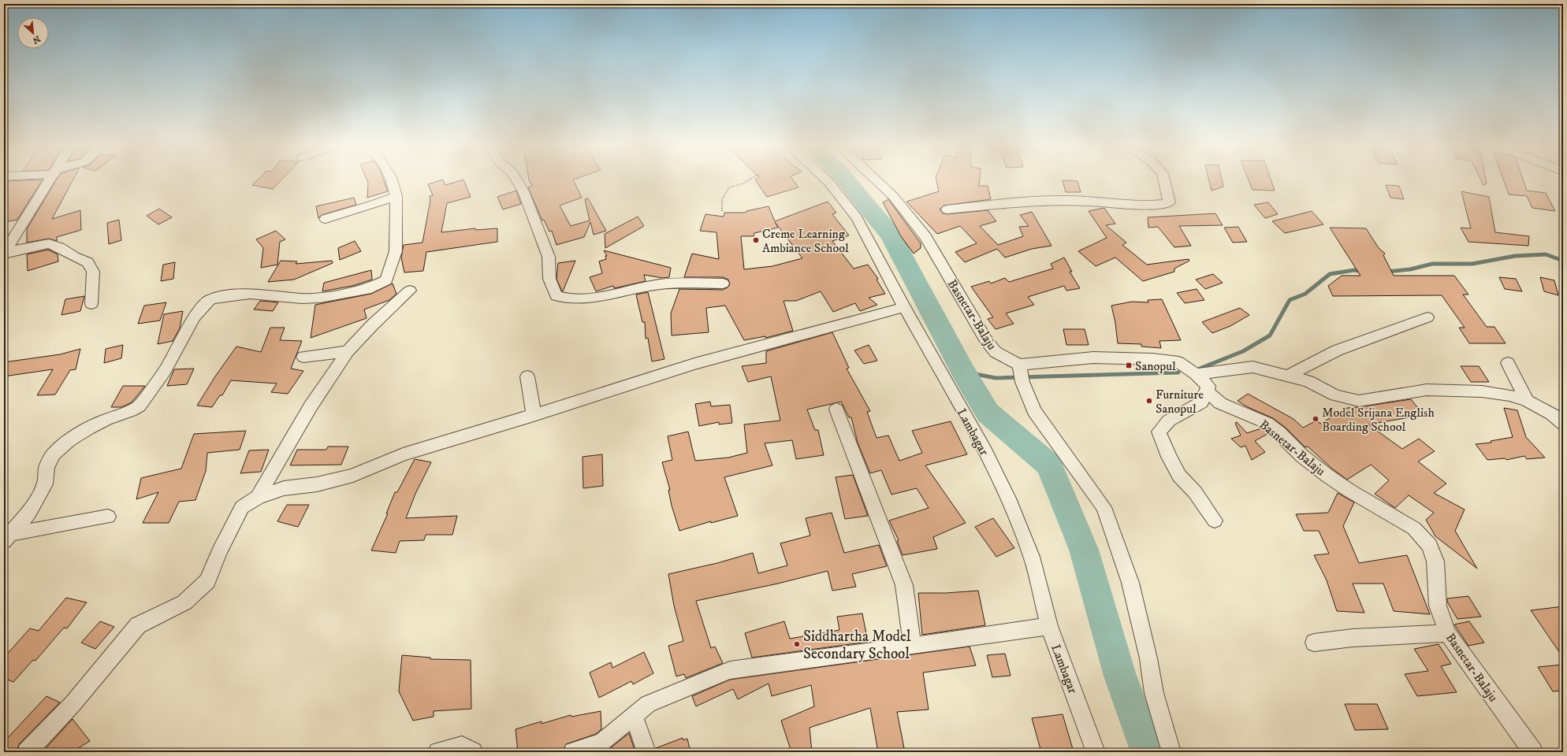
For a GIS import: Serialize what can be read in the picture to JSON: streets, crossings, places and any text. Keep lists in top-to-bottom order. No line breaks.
{"streets":{"street":["Basnetar-Balaju","Lambagar"]},"places":{"other":["Creme Learning Ambiance School","Furniture Sanopul","Model Srijana English Boarding School","Siddhartha Model Secondary School"],"transit":["Sanopul"]},"north":"bottom right"}
